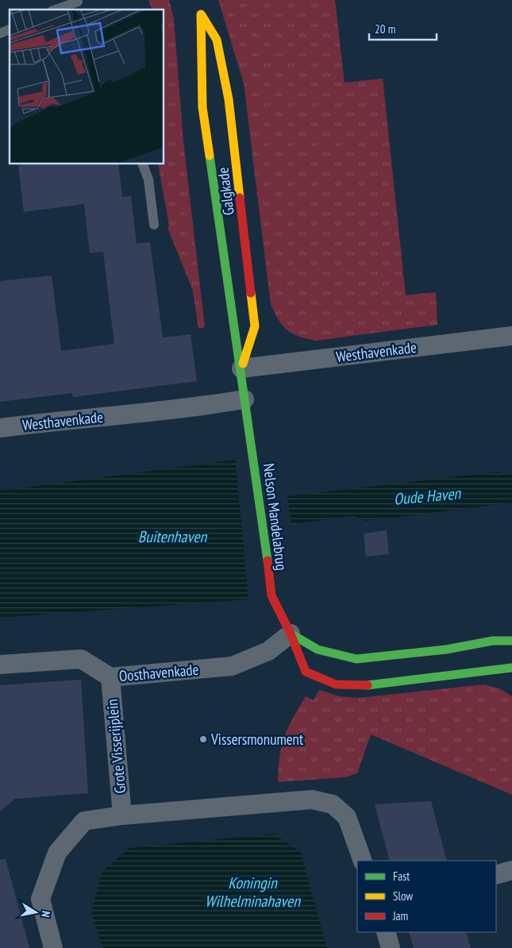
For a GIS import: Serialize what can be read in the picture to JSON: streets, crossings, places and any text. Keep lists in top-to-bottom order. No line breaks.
{"streets":{"main road":["Galgkade","Nelson Mandelabrug"],"street":["Westhavenkade","Oosthavenkade","Grote Visserijplein"]},"crossings":[["Galgkade","Westhavenkade"],["Galgkade","Nelson Mandelabrug"],["Westhavenkade","Nelson Mandelabrug"],["Nelson Mandelabrug","Oosthavenkade"],["Oosthavenkade","Grote Visserijplein"]],"water":["Oude Haven","Buitenhaven","Koningin Wilhelminahaven"],"places":["Vissersmonument"],"legend":["Fast","Slow","Jam"],"scale_bar":"20 m","north":"right"}
